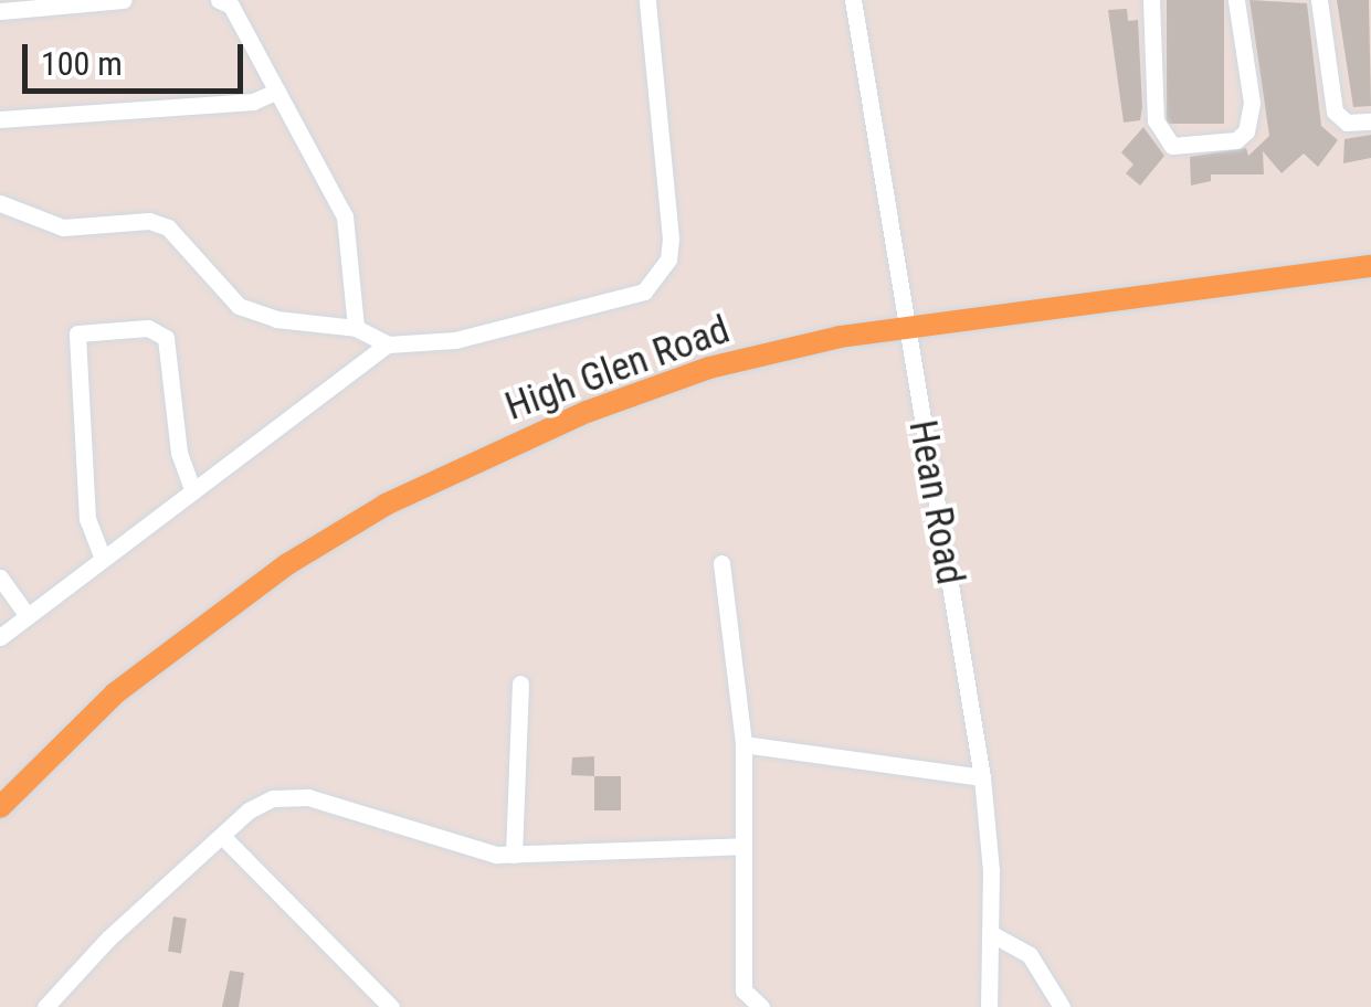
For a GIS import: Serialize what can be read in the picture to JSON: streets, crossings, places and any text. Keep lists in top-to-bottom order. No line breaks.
{"streets":{"main road":["High Glen Road"],"street":["Hean Road"]},"crossings":[["High Glen Road","Hean Road"]],"scale_bar":"100 m"}
